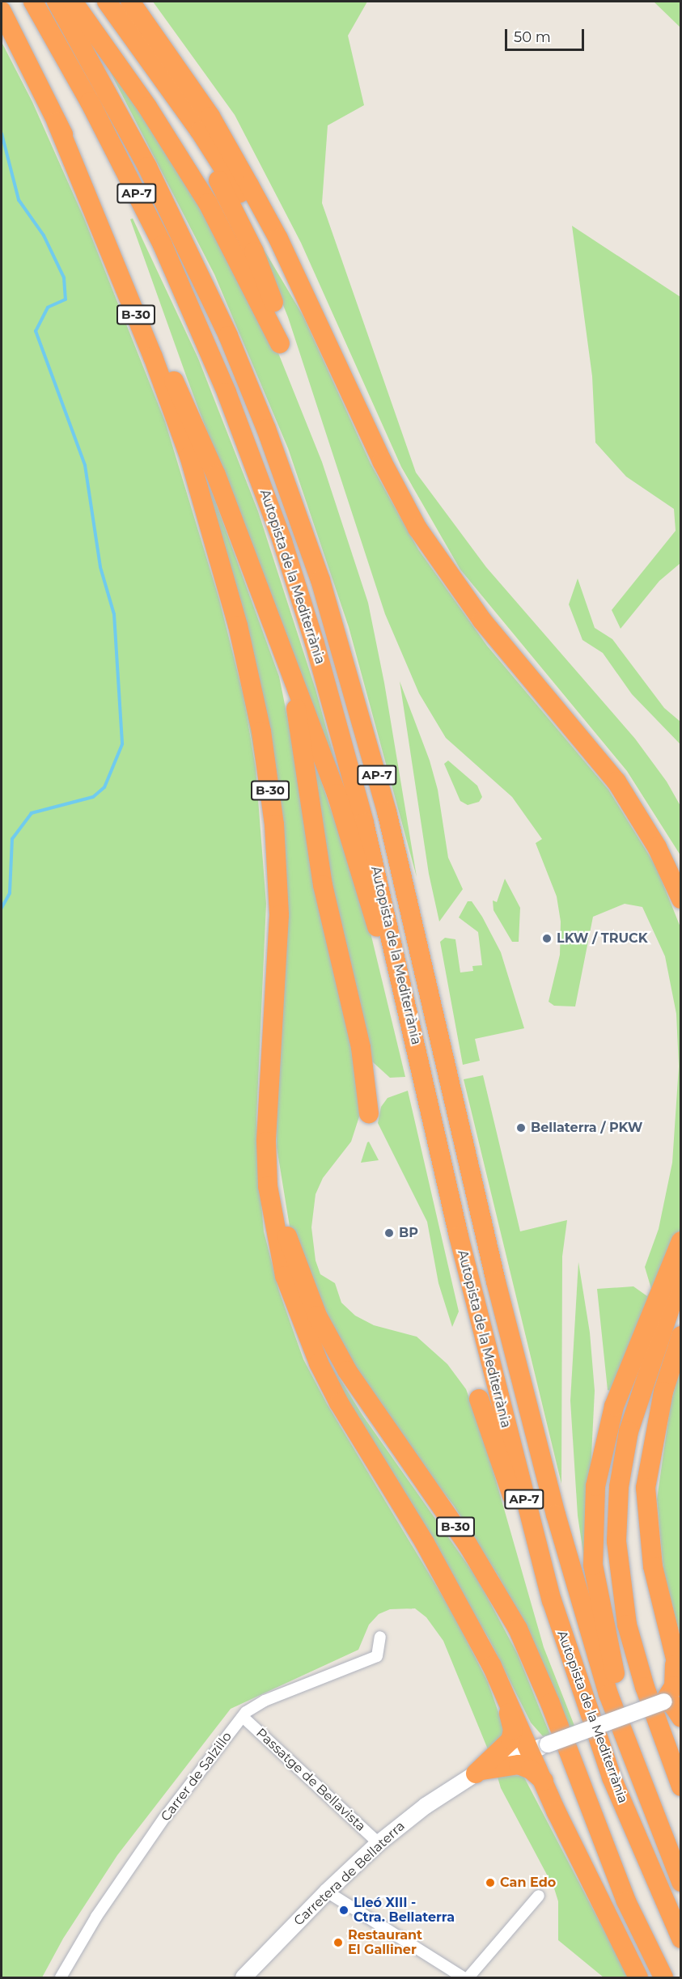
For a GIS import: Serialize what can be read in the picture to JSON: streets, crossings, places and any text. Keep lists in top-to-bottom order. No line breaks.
{"streets":{"highway":["AP-7","B-30","Autopista de la Mediterrània"],"street":["Carrer de Salzillo","Passatge de Bellavista","Carretera de Bellaterra"]},"crossings":[["Carrer de Salzillo","Passatge de Bellavista"],["Passatge de Bellavista","Carretera de Bellaterra"]],"places":["LKW / TRUCK","Bellaterra / PKW","BP","Can Edo","Lleó XIII - Ctra. Bellaterra","Restaurant El Galliner"],"scale_bar":"50 m"}
